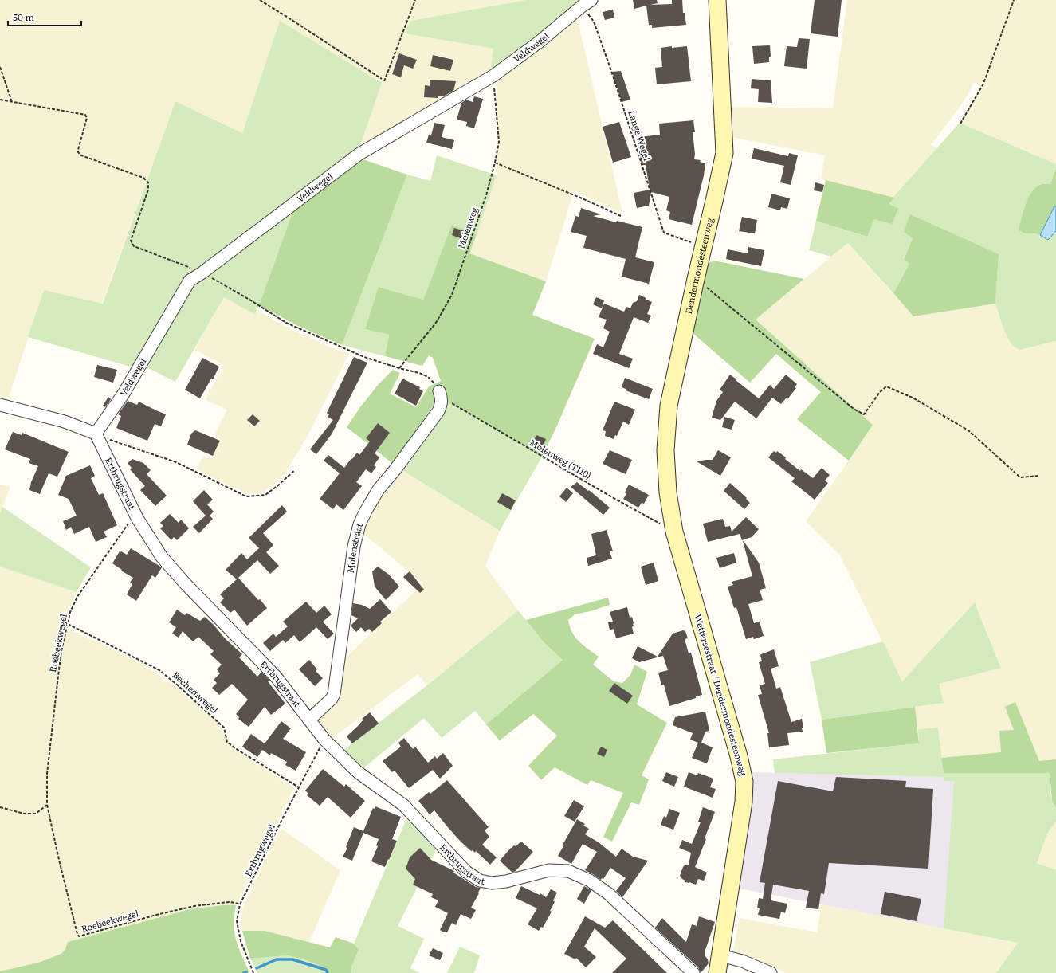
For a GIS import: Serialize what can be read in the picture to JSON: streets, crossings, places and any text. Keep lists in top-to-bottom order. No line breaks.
{"streets":{"main road":["Dendermondesteenweg","Wettersestraat / Dendermondesteenweg"],"street":["Veldwegel","Ertbrugstraat","Molenstraat"],"path":["Lange Wegel","Molenweg","Molenweg (T110)","Roebeekwegel","Bechemwegel","Ertbrugwegel"]},"crossings":[["Veldwegel","Lange Wegel"],["Veldwegel","Molenweg"],["Veldwegel","Ertbrugstraat"],["Lange Wegel","Dendermondesteenweg"],["Dendermondesteenweg","Molenweg (T110)"],["Dendermondesteenweg","Wettersestraat / Dendermondesteenweg"],["Molenweg (T110)","Molenstraat"],["Molenweg (T110)","Wettersestraat / Dendermondesteenweg"],["Ertbrugstraat","Molenstraat"],["Ertbrugstraat","Roebeekwegel"],["Ertbrugstraat","Ertbrugwegel"],["Roebeekwegel","Bechemwegel"],["Roebeekwegel","Ertbrugwegel"],["Bechemwegel","Ertbrugwegel"]],"scale_bar":"50 m"}
